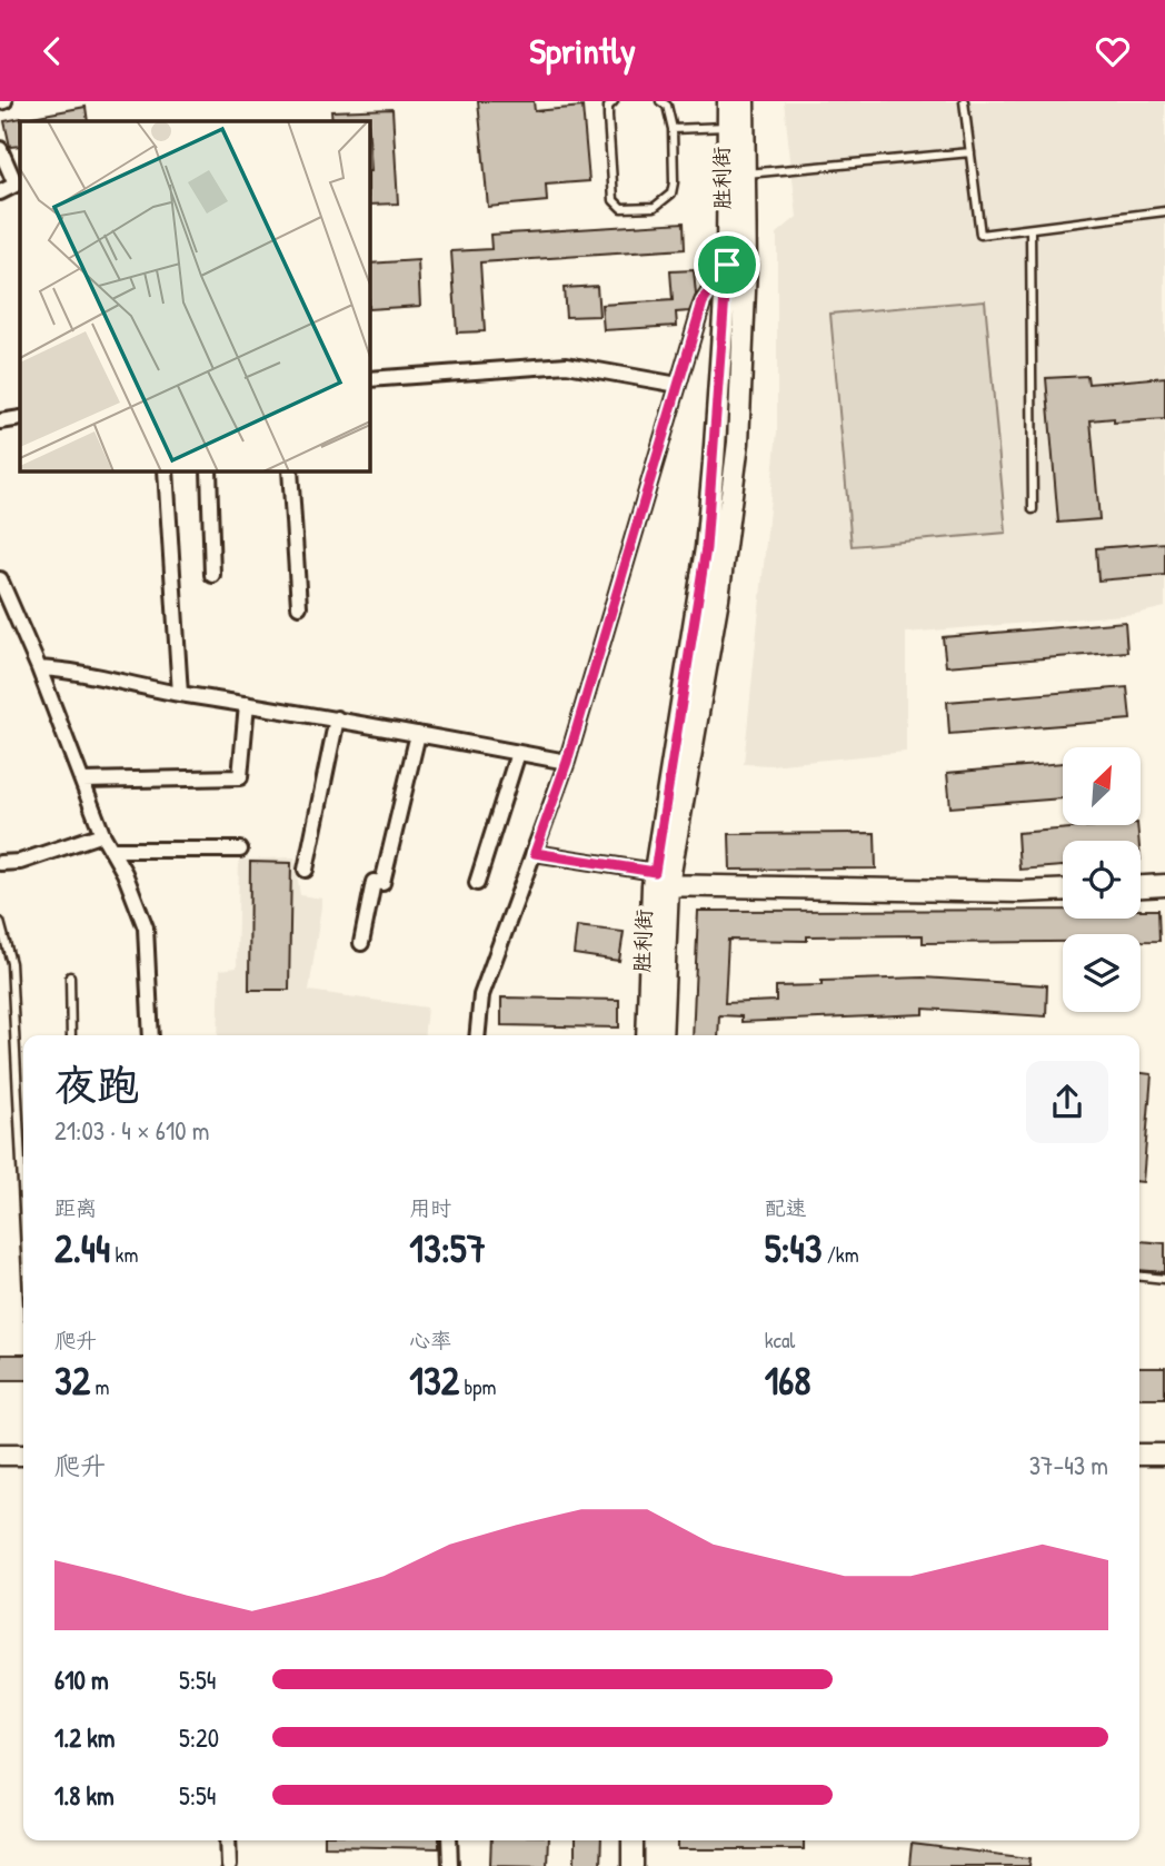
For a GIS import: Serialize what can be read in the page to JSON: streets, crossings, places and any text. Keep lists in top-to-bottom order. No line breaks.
{"streets":{"street":["胜利街"]},"north":"top right","page":{"header":"Sprintly","heading":["夜跑","21:03 · 4 × 610 m"],"stats":[["距离","2.44 km"],["用时","13:57"],["配速","5:43 /km"],["爬升","32 m"],["心率","132 bpm"],["kcal","168"]],"chart":["爬升","37–43 m"],"list":[{"name":"610 m","note":"5:54"},{"name":"1.2 km","note":"5:20"},{"name":"1.8 km","note":"5:54"}]}}
